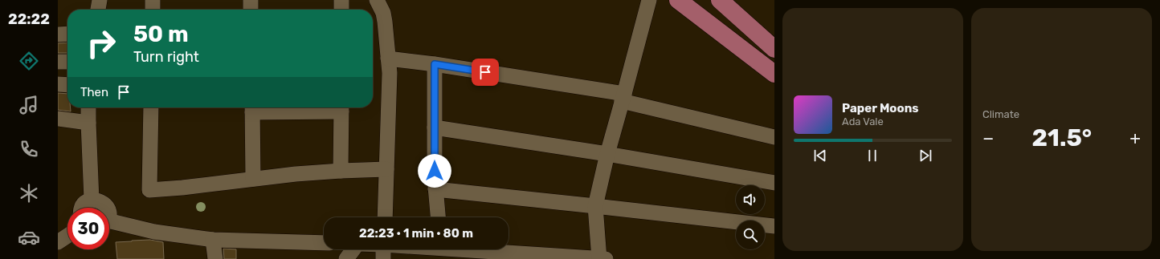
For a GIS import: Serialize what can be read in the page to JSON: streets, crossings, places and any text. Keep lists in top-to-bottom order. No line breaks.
{"page":{"tabs":"22:22","tile":"Climate","turn":["50 m","Turn right"],"then":"Then","song":["Paper Moons","Ada Vale"],"heat":["−","21.5°","+"],"limit":"30","trip":"22:23 · 1 min · 80 m"}}
